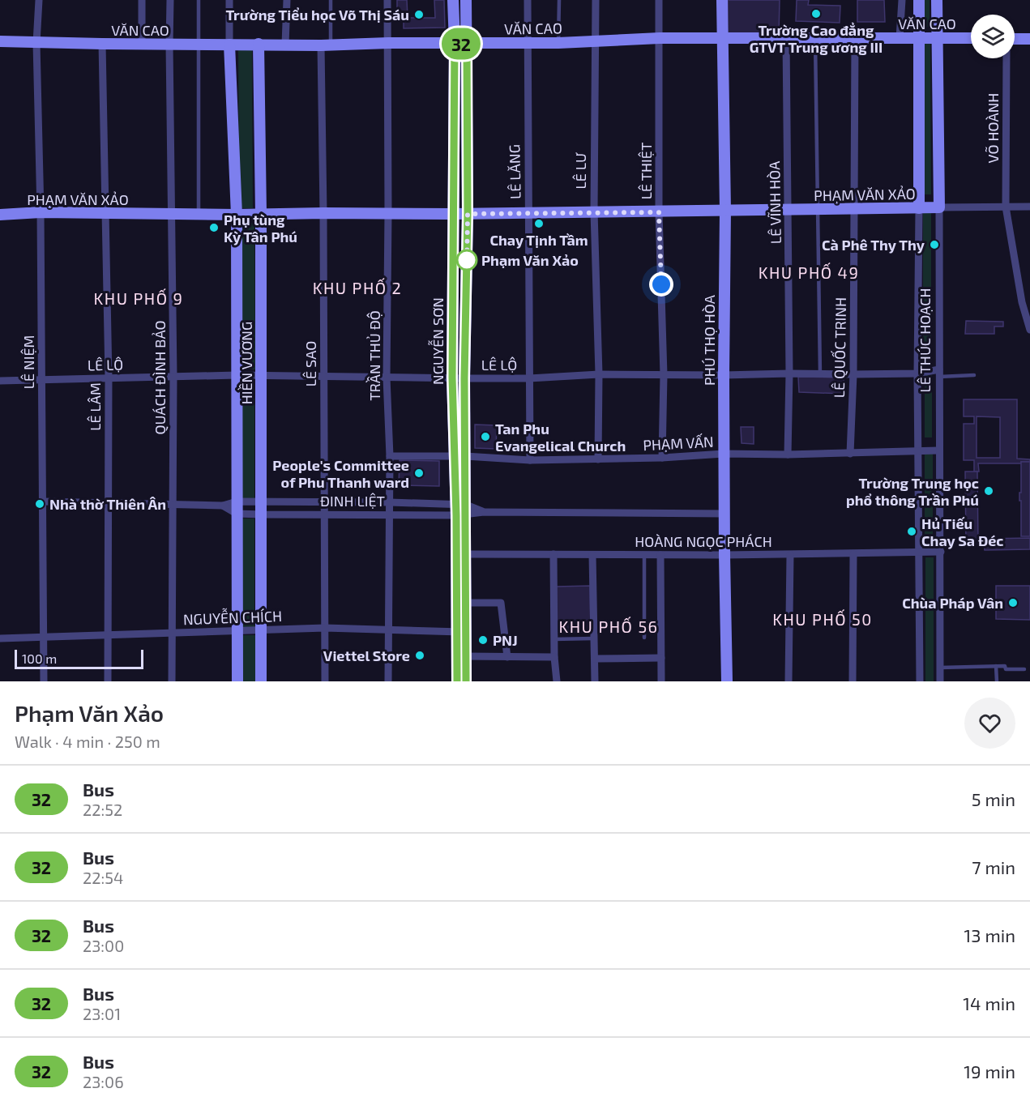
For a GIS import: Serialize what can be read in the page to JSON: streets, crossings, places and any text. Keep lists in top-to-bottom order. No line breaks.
{"streets":{"street":["VĂN CAO","VÕ HOÀNH","LÊ LƯ","LÊ THIỆT","LÊ LĂNG","PHẠM VĂN XẢO","LÊ VĨNH HÒA","PHÚ THỌ HÒA","LÊ THÚC HOẠCH","NGUYỄN SƠN","LÊ QUỐC TRINH","TRẦN THỦ ĐỘ","LÊ NIỆM","HIỀN VƯƠNG","LÊ SAO","LÊ LỘ","QUÁCH ĐÌNH BẢO","LÊ LÂM","PHẠM VẤN","ĐINH LIỆT","HOÀNG NGỌC PHÁCH","NGUYỄN CHÍCH"]},"crossings":[["VĂN CAO","LÊ LƯ"],["VĂN CAO","LÊ THIỆT"],["VĂN CAO","LÊ LĂNG"],["VĂN CAO","LÊ VĨNH HÒA"],["VĂN CAO","PHÚ THỌ HÒA"],["VĂN CAO","LÊ THÚC HOẠCH"],["VĂN CAO","NGUYỄN SƠN"],["VĂN CAO","LÊ QUỐC TRINH"],["VĂN CAO","TRẦN THỦ ĐỘ"],["VĂN CAO","LÊ NIỆM"],["VĂN CAO","HIỀN VƯƠNG"],["VĂN CAO","LÊ SAO"],["VĂN CAO","QUÁCH ĐÌNH BẢO"],["VĂN CAO","LÊ LÂM"],["VÕ HOÀNH","PHẠM VĂN XẢO"],["LÊ LƯ","PHẠM VĂN XẢO"],["LÊ LƯ","LÊ LỘ"],["LÊ LƯ","PHẠM VẤN"],["LÊ THIỆT","PHẠM VĂN XẢO"],["LÊ THIỆT","LÊ LỘ"],["LÊ THIỆT","PHẠM VẤN"],["LÊ LĂNG","PHẠM VĂN XẢO"],["LÊ LĂNG","LÊ LỘ"],["LÊ LĂNG","PHẠM VẤN"],["PHẠM VĂN XẢO","LÊ VĨNH HÒA"],["PHẠM VĂN XẢO","PHÚ THỌ HÒA"],["PHẠM VĂN XẢO","LÊ THÚC HOẠCH"],["PHẠM VĂN XẢO","NGUYỄN SƠN"],["PHẠM VĂN XẢO","LÊ QUỐC TRINH"],["PHẠM VĂN XẢO","TRẦN THỦ ĐỘ"],["PHẠM VĂN XẢO","LÊ NIỆM"],["PHẠM VĂN XẢO","HIỀN VƯƠNG"],["PHẠM VĂN XẢO","LÊ SAO"],["PHẠM VĂN XẢO","QUÁCH ĐÌNH BẢO"],["PHẠM VĂN XẢO","LÊ LÂM"],["LÊ VĨNH HÒA","LÊ LỘ"],["LÊ VĨNH HÒA","PHẠM VẤN"],["PHÚ THỌ HÒA","LÊ LỘ"],["PHÚ THỌ HÒA","PHẠM VẤN"],["PHÚ THỌ HÒA","ĐINH LIỆT"],["PHÚ THỌ HÒA","HOÀNG NGỌC PHÁCH"],["LÊ THÚC HOẠCH","LÊ LỘ"],["LÊ THÚC HOẠCH","PHẠM VẤN"],["LÊ THÚC HOẠCH","HOÀNG NGỌC PHÁCH"],["NGUYỄN SƠN","LÊ LỘ"],["NGUYỄN SƠN","PHẠM VẤN"],["NGUYỄN SƠN","ĐINH LIỆT"],["NGUYỄN SƠN","HOÀNG NGỌC PHÁCH"],["NGUYỄN SƠN","NGUYỄN CHÍCH"],["LÊ QUỐC TRINH","LÊ LỘ"],["LÊ QUỐC TRINH","PHẠM VẤN"],["TRẦN THỦ ĐỘ","LÊ LỘ"],["TRẦN THỦ ĐỘ","PHẠM VẤN"],["TRẦN THỦ ĐỘ","ĐINH LIỆT"],["TRẦN THỦ ĐỘ","NGUYỄN CHÍCH"],["LÊ NIỆM","LÊ LỘ"],["LÊ NIỆM","ĐINH LIỆT"],["LÊ NIỆM","NGUYỄN CHÍCH"],["HIỀN VƯƠNG","LÊ LỘ"],["HIỀN VƯƠNG","ĐINH LIỆT"],["HIỀN VƯƠNG","NGUYỄN CHÍCH"],["LÊ SAO","LÊ LỘ"],["LÊ SAO","ĐINH LIỆT"],["LÊ SAO","NGUYỄN CHÍCH"],["LÊ LỘ","QUÁCH ĐÌNH BẢO"],["LÊ LỘ","LÊ LÂM"],["QUÁCH ĐÌNH BẢO","ĐINH LIỆT"],["QUÁCH ĐÌNH BẢO","NGUYỄN CHÍCH"],["LÊ LÂM","ĐINH LIỆT"],["LÊ LÂM","NGUYỄN CHÍCH"]],"districts":["KHU PHỐ 49","KHU PHỐ 2","KHU PHỐ 9","KHU PHỐ 50","KHU PHỐ 56"],"places":["Trường Cao đẳng GTVT Trung ương III","Trường Tiểu học Võ Thị Sáu","Chay Tịnh Tầm","Phụ tùng Kỳ Tân Phú","Cà Phê Thy Thy","Phạm Văn Xảo","Tan Phu Evangelical Church","People's Committee of Phu Thanh ward","Trường Trung học phổ thông Trần Phú","Nhà thờ Thiên Ân","Hủ Tiếu Chay Sa Đéc","Chùa Pháp Vân","PNJ","Viettel Store"],"lines":["bus line 32"],"scale_bar":"100 m","page":{"on_map":"32","scale":"100 m","heading":["Phạm Văn Xảo","Walk · 4 min · 250 m"],"list":[{"mark":"32","name":"Bus","note":"22:52","value":"5 min"},{"mark":"32","name":"Bus","note":"22:54","value":"7 min"},{"mark":"32","name":"Bus","note":"23:00","value":"13 min"},{"mark":"32","name":"Bus","note":"23:01","value":"14 min"},{"mark":"32","name":"Bus","note":"23:06","value":"19 min"}]}}
